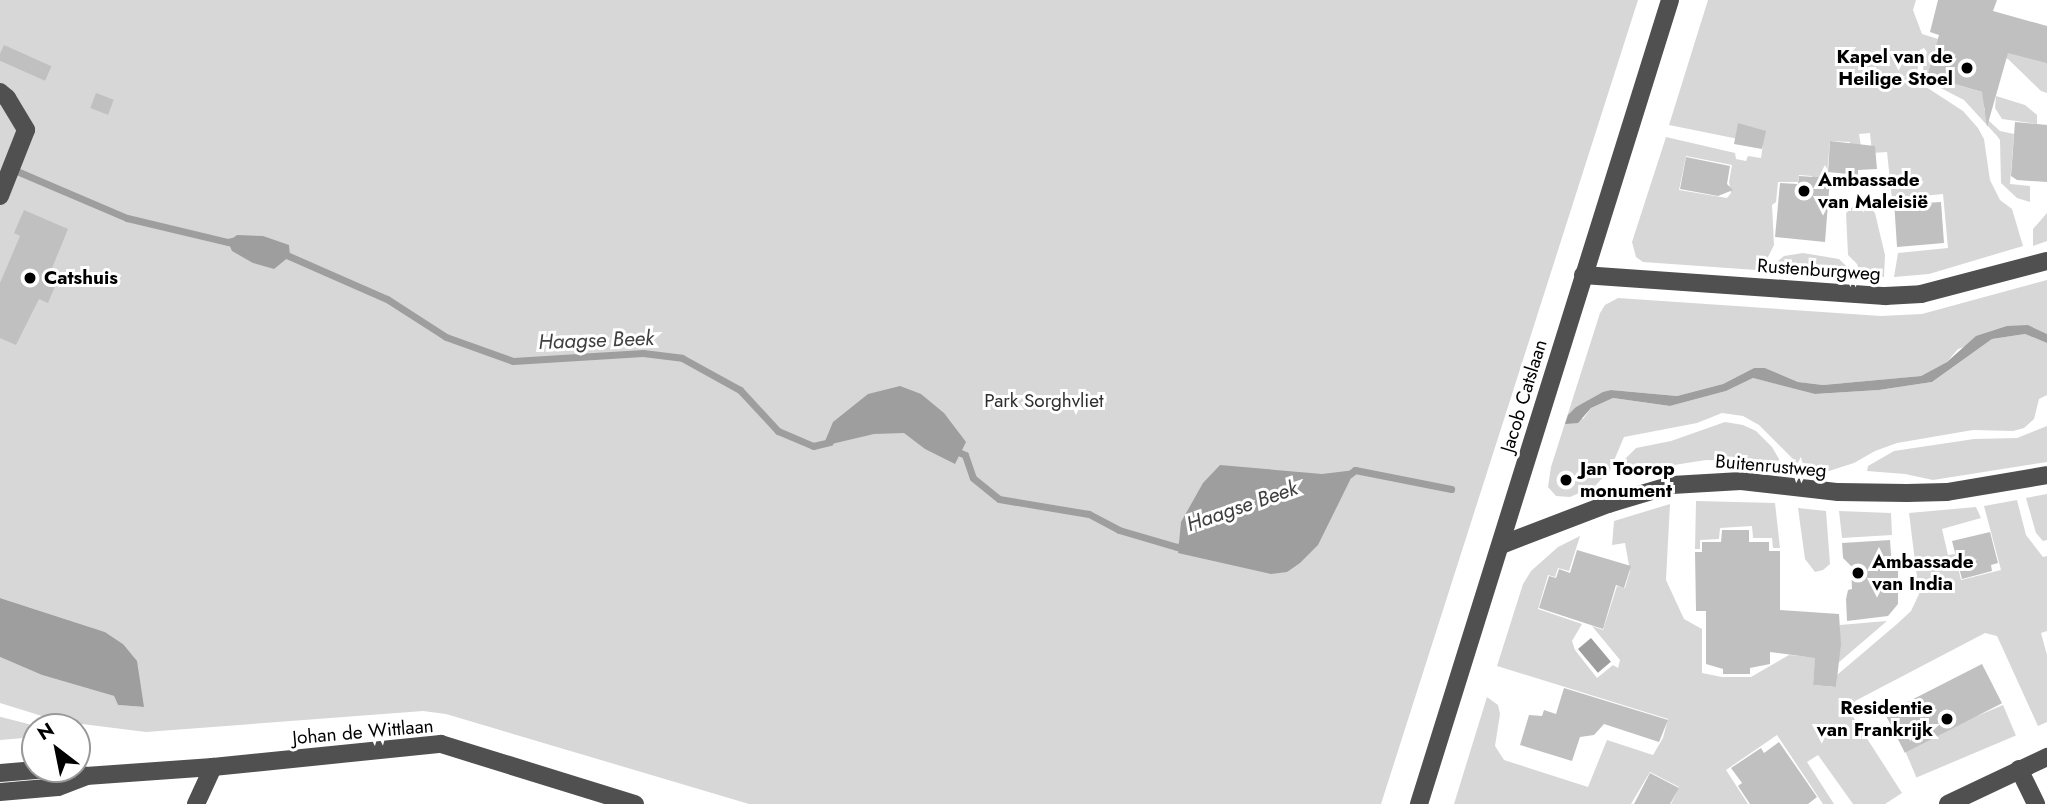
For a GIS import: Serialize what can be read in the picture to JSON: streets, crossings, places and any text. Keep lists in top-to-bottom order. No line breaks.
{"streets":{"street":["Rustenburgweg","Jacob Catslaan","Buitenrustweg","Johan de Wittlaan"]},"crossings":[["Rustenburgweg","Jacob Catslaan"],["Jacob Catslaan","Buitenrustweg"]],"water":["Haagse Beek"],"parks":["Park Sorghvliet"],"places":["Kapel van de Heilige Stoel","Ambassade van Maleisië","Catshuis","Jan Toorop monument","Ambassade van India","Residentie van Frankrijk"],"north":"top left"}
